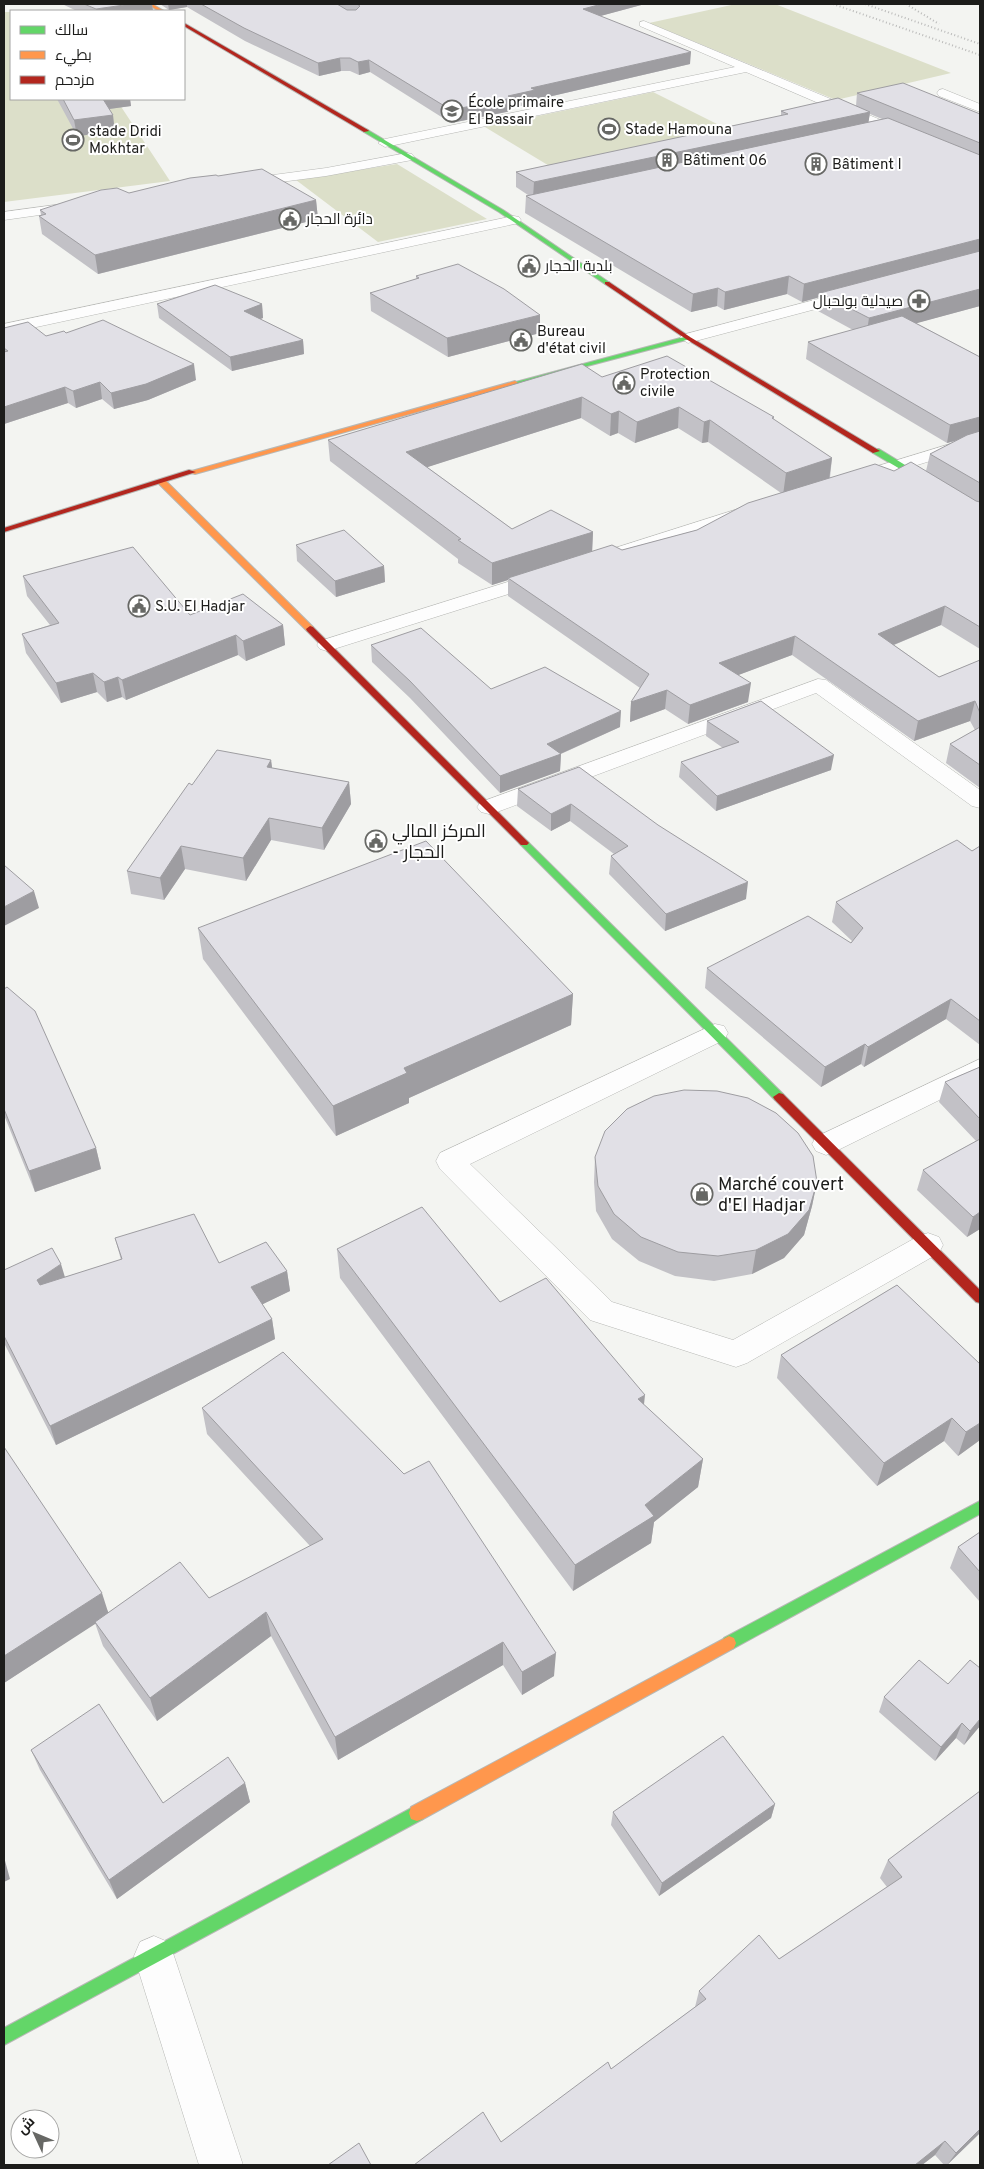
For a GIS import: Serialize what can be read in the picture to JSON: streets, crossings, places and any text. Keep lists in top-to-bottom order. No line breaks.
{"places":{"school or university":["École primaire El Bassair"],"sports":["Stade Hamouna","stade Dridi Mokhtar"],"building":["Bâtiment 06","Bâtiment I"],"public building":["دائرة الحجار","بلدية الحجار","Bureau d'état civil","Protection civile","S.U. El Hadjar","المركز المالي - الحجار"],"pharmacy":["صيدلية بولحبال"],"shop":["Marché couvert d'El Hadjar"]},"legend":["سالك","بطيء","مزدحم"],"north":"top left"}
